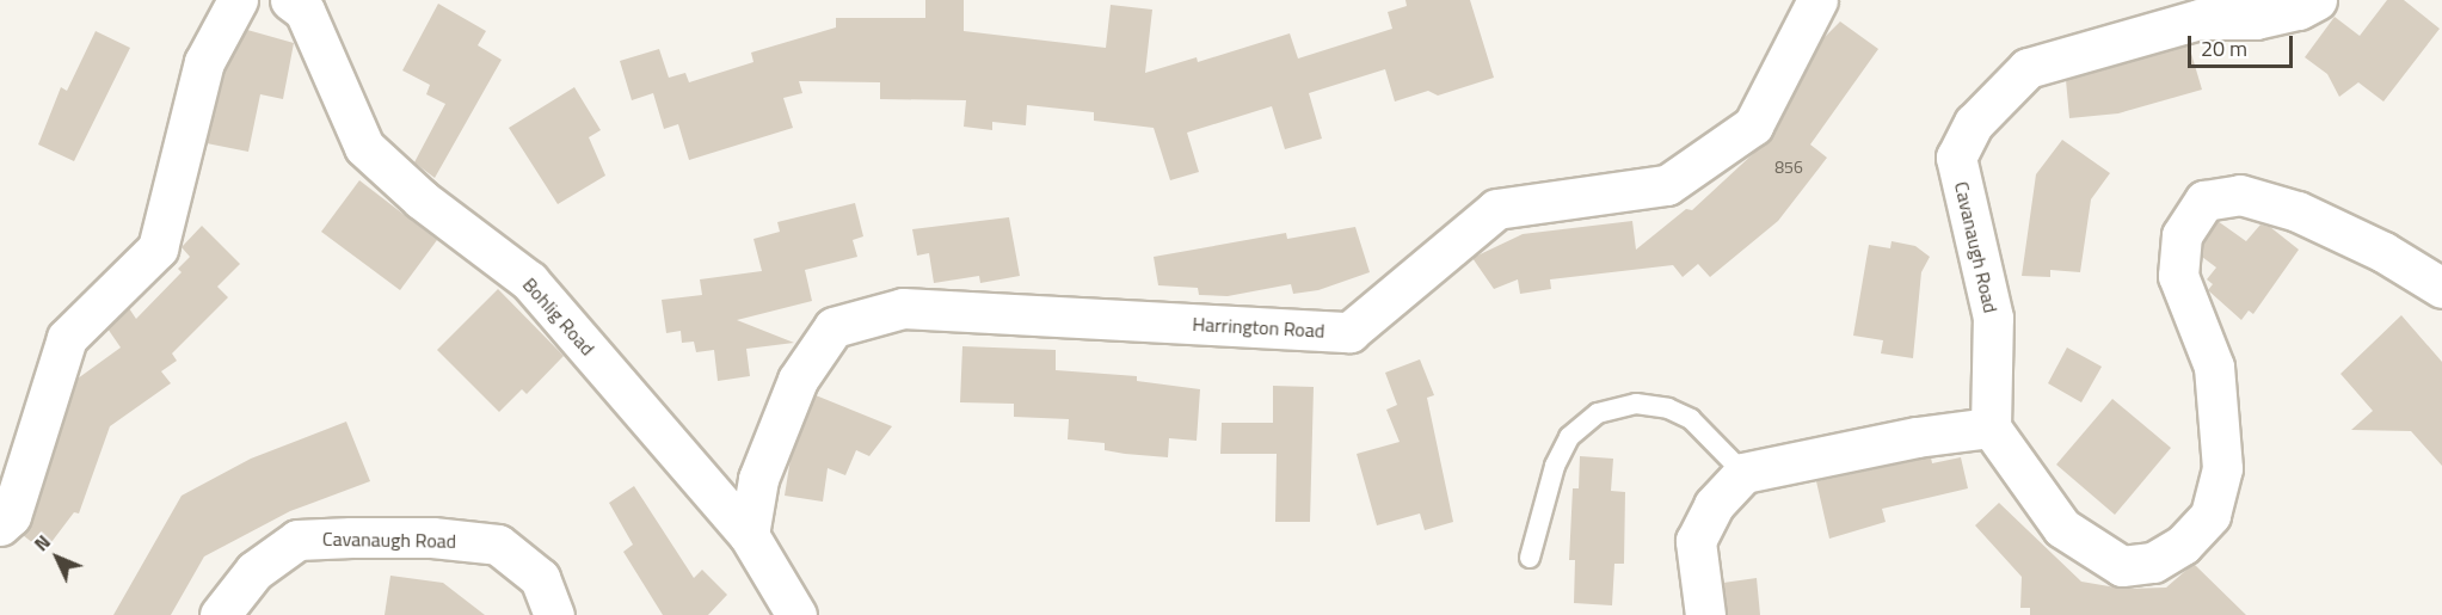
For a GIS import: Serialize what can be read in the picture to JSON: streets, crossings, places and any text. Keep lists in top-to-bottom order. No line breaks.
{"streets":{"street":["Cavanaugh Road","Bohlig Road","Harrington Road"]},"crossings":[["Bohlig Road","Harrington Road"]],"house_numbers":["856"],"scale_bar":"20 m","north":"top left"}
